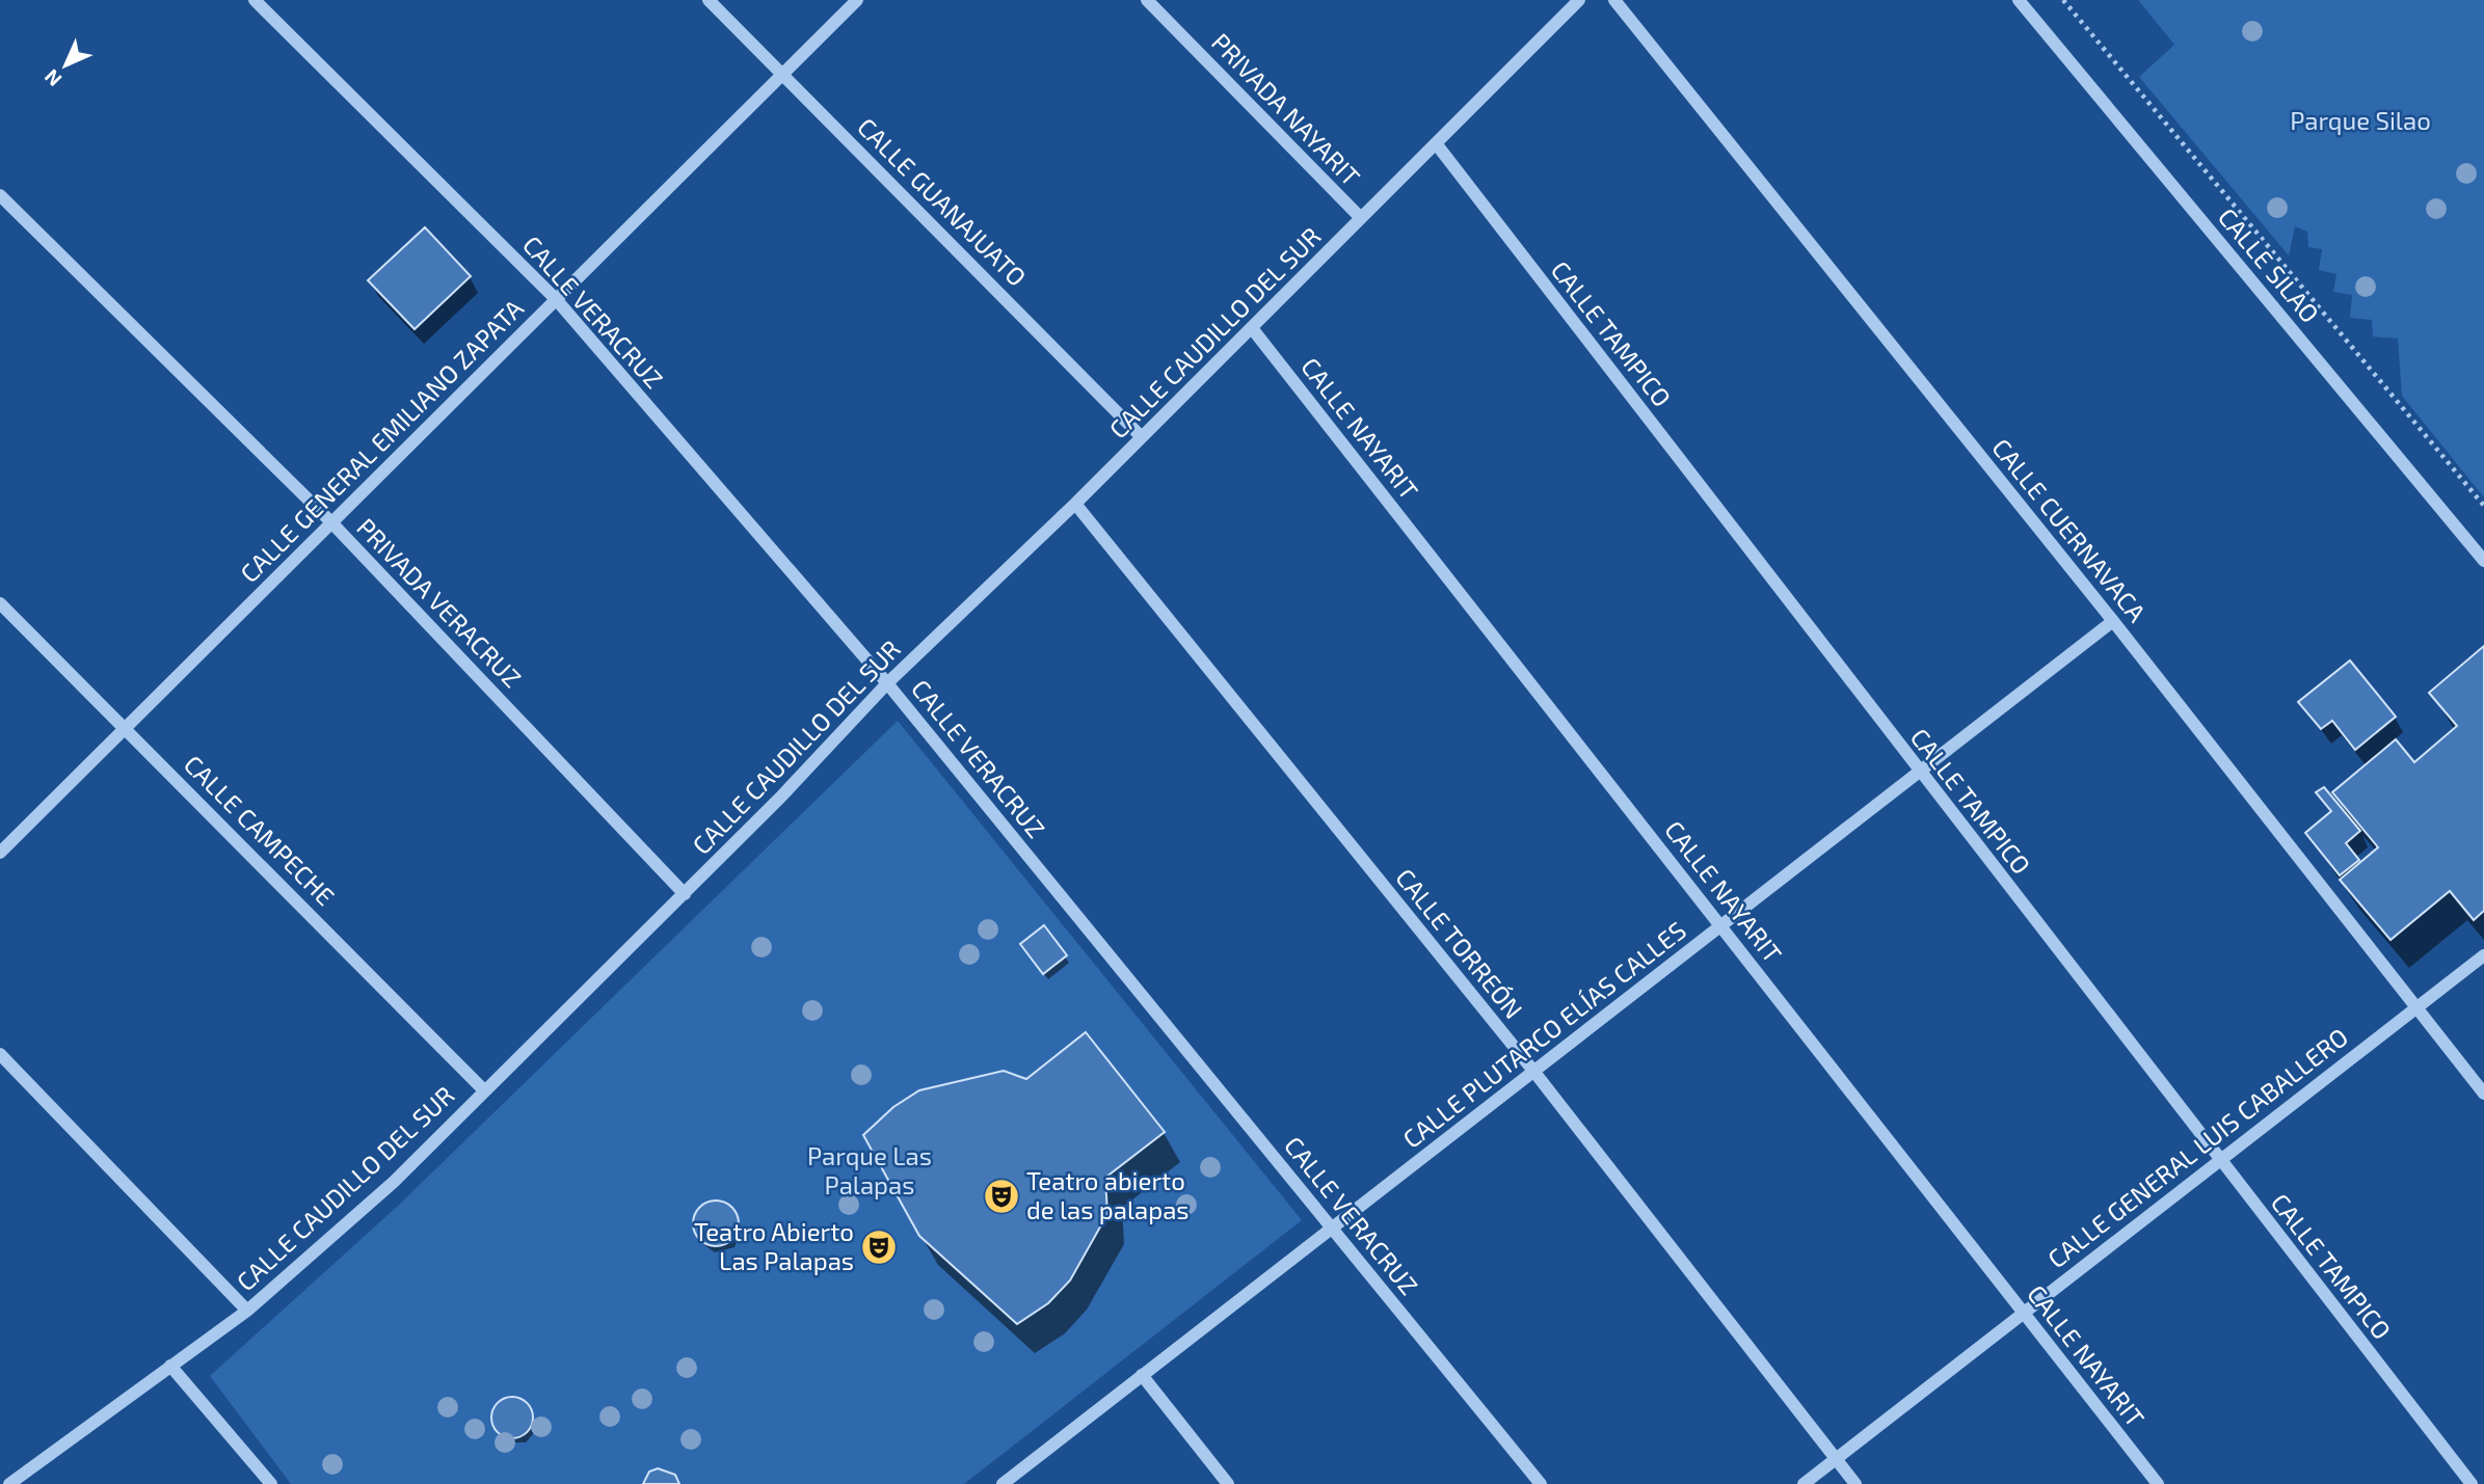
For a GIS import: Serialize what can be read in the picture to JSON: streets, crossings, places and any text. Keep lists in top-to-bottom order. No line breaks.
{"streets":{"street":["PRIVADA NAYARIT","CALLE GUANAJUATO","CALLE SILAO","CALLE VERACRUZ","CALLE CAUDILLO DEL SUR","CALLE TAMPICO","CALLE NAYARIT","CALLE GENERAL EMILIANO ZAPATA","CALLE CUERNAVACA","PRIVADA VERACRUZ","CALLE CAMPECHE","CALLE TORREÓN","CALLE PLUTARCO ELÍAS CALLES","CALLE GENERAL LUIS CABALLERO"]},"crossings":[["PRIVADA NAYARIT","CALLE CAUDILLO DEL SUR"],["CALLE GUANAJUATO","CALLE CAUDILLO DEL SUR"],["CALLE GUANAJUATO","CALLE GENERAL EMILIANO ZAPATA"],["CALLE VERACRUZ","CALLE CAUDILLO DEL SUR"],["CALLE VERACRUZ","CALLE GENERAL EMILIANO ZAPATA"],["CALLE VERACRUZ","CALLE PLUTARCO ELÍAS CALLES"],["CALLE CAUDILLO DEL SUR","CALLE TAMPICO"],["CALLE CAUDILLO DEL SUR","CALLE NAYARIT"],["CALLE CAUDILLO DEL SUR","PRIVADA VERACRUZ"],["CALLE CAUDILLO DEL SUR","CALLE CAMPECHE"],["CALLE CAUDILLO DEL SUR","CALLE TORREÓN"],["CALLE TAMPICO","CALLE PLUTARCO ELÍAS CALLES"],["CALLE TAMPICO","CALLE GENERAL LUIS CABALLERO"],["CALLE NAYARIT","CALLE PLUTARCO ELÍAS CALLES"],["CALLE NAYARIT","CALLE GENERAL LUIS CABALLERO"],["CALLE GENERAL EMILIANO ZAPATA","PRIVADA VERACRUZ"],["CALLE GENERAL EMILIANO ZAPATA","CALLE CAMPECHE"],["CALLE CUERNAVACA","CALLE PLUTARCO ELÍAS CALLES"],["CALLE CUERNAVACA","CALLE GENERAL LUIS CABALLERO"],["CALLE TORREÓN","CALLE PLUTARCO ELÍAS CALLES"],["CALLE TORREÓN","CALLE GENERAL LUIS CABALLERO"]],"parks":["Parque Silao","Parque Las Palapas"],"places":{"theatre":["Teatro abierto de las palapas","Teatro Abierto Las Palapas"]},"north":"bottom left"}
